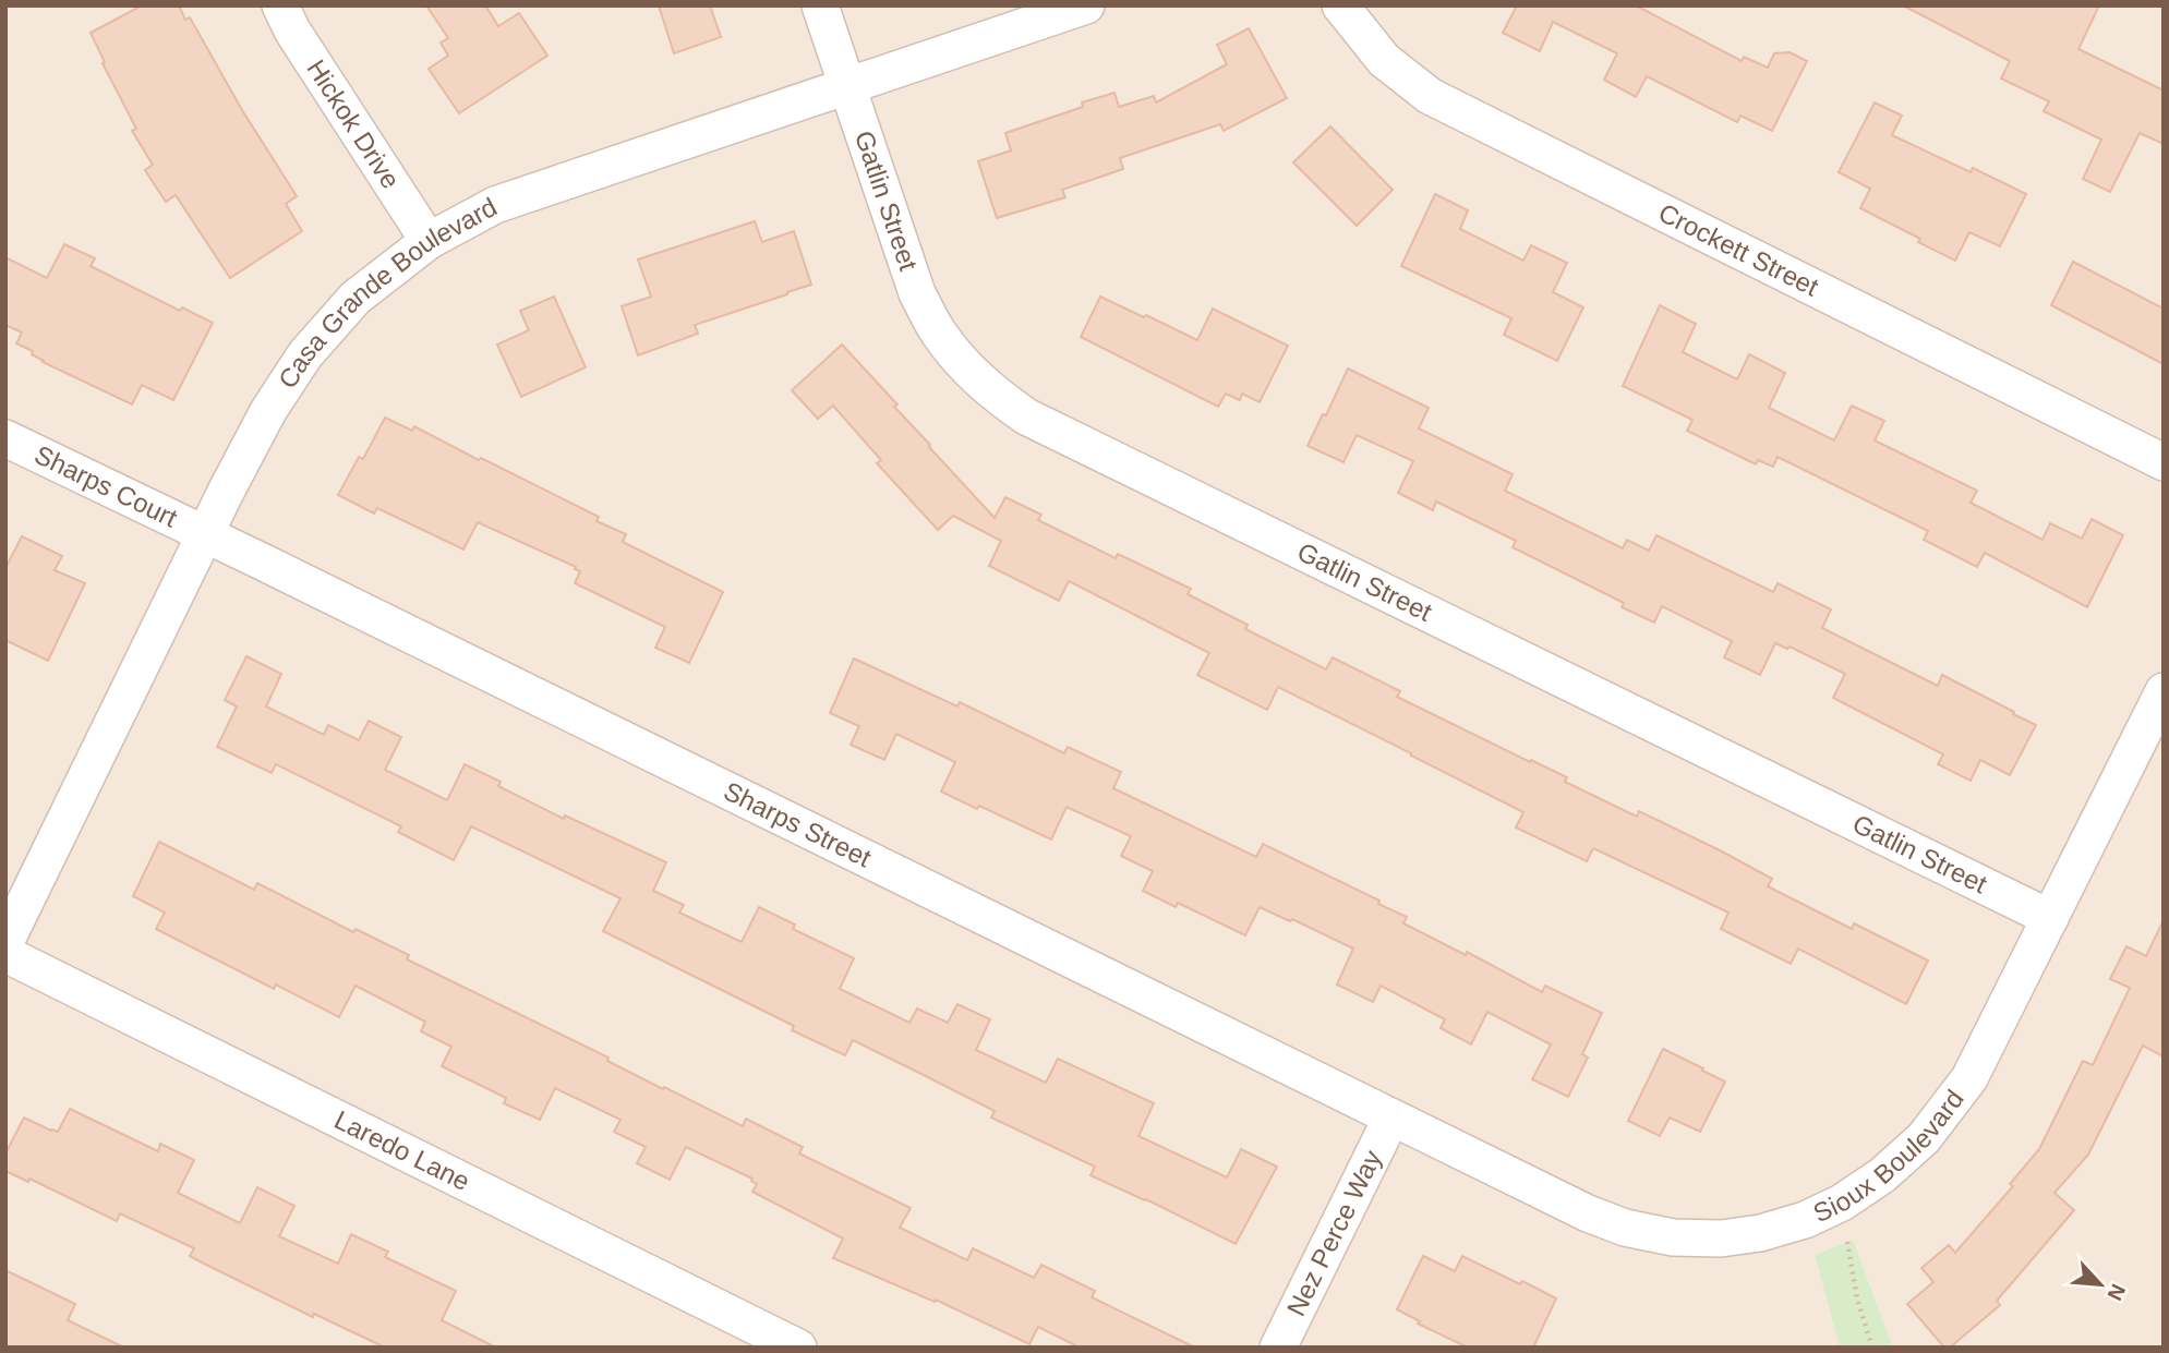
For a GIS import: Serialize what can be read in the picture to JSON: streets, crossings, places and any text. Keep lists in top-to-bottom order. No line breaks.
{"streets":{"street":["Hickok Drive","Gatlin Street","Crockett Street","Casa Grande Boulevard","Sharps Court","Sharps Street","Laredo Lane","Sioux Boulevard","Nez Perce Way"]},"crossings":[["Hickok Drive","Casa Grande Boulevard"],["Gatlin Street","Casa Grande Boulevard"],["Gatlin Street","Sioux Boulevard"],["Casa Grande Boulevard","Sharps Court"],["Casa Grande Boulevard","Sharps Street"],["Sharps Court","Sharps Street"],["Sharps Street","Sioux Boulevard"],["Sharps Street","Nez Perce Way"],["Sioux Boulevard","Nez Perce Way"]],"north":"bottom right"}
